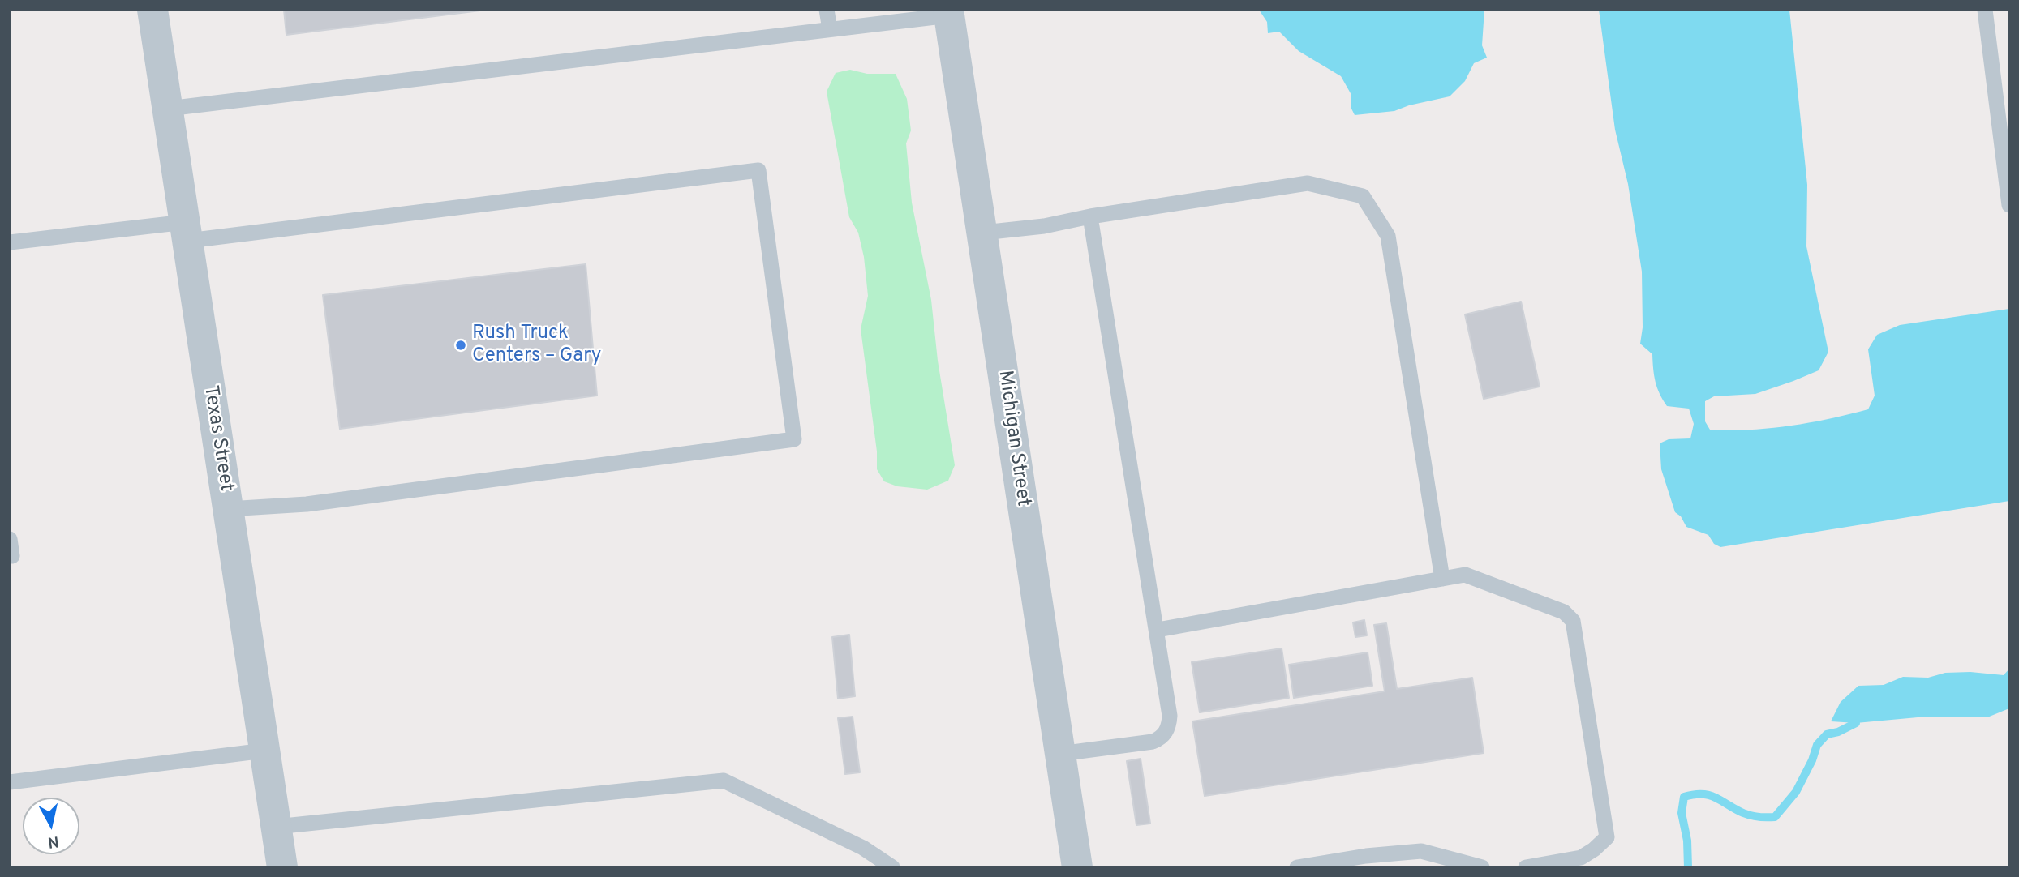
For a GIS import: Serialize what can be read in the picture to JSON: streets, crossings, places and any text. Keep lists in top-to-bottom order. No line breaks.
{"streets":{"street":["Texas Street","Michigan Street"]},"places":["Rush Truck Centers – Gary"],"north":"bottom"}
